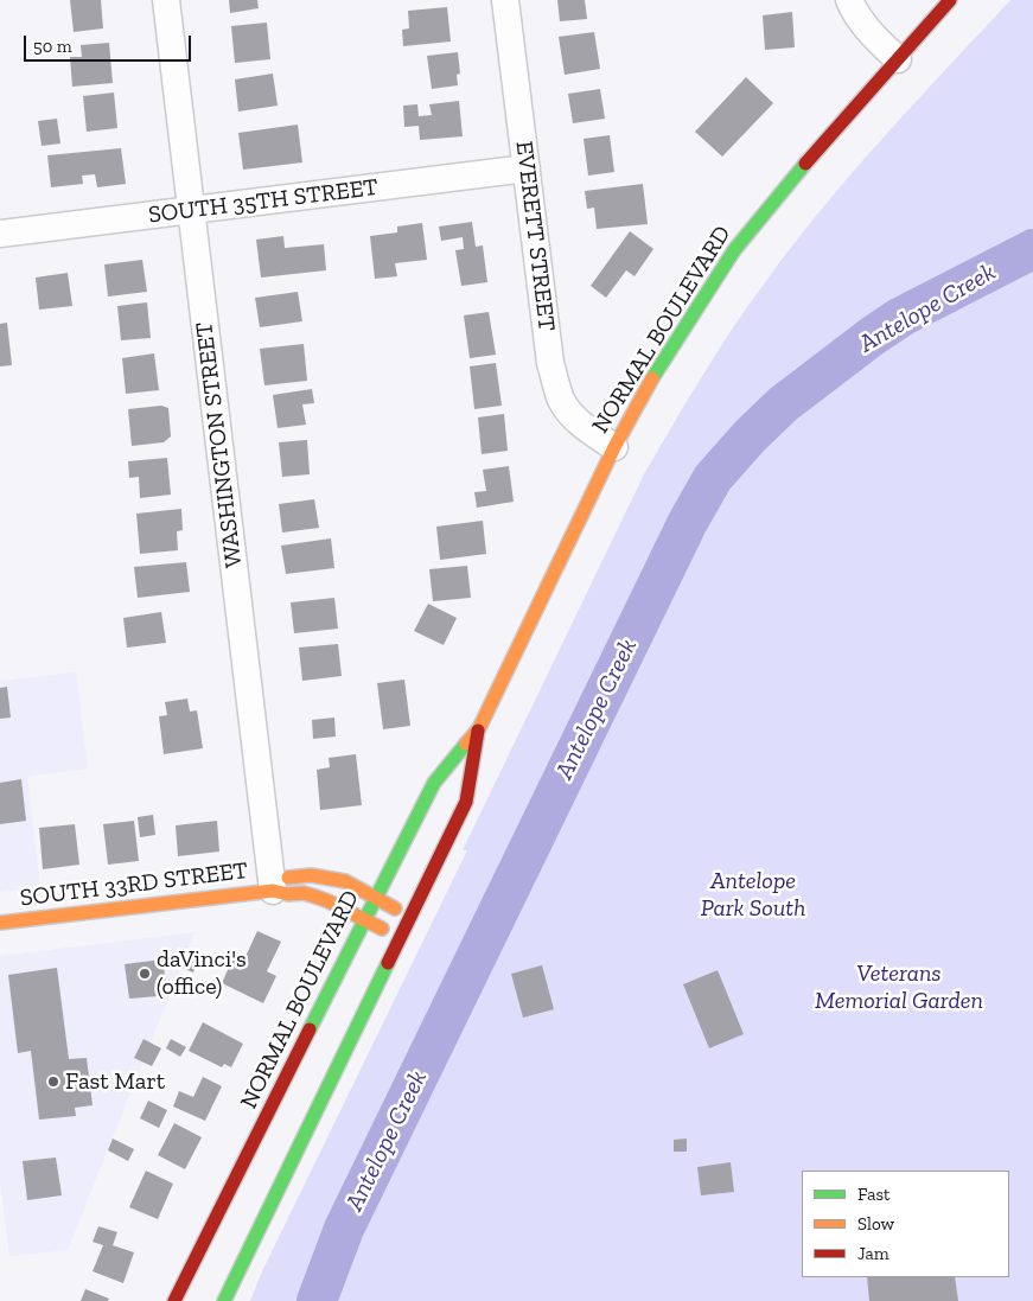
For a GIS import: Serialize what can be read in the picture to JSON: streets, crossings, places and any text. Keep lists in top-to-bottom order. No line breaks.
{"streets":{"main road":["NORMAL BOULEVARD","SOUTH 33RD STREET"],"street":["SOUTH 35TH STREET","EVERETT STREET","WASHINGTON STREET"]},"crossings":[["SOUTH 35TH STREET","EVERETT STREET"],["SOUTH 35TH STREET","WASHINGTON STREET"],["EVERETT STREET","NORMAL BOULEVARD"],["NORMAL BOULEVARD","SOUTH 33RD STREET"],["WASHINGTON STREET","SOUTH 33RD STREET"]],"water":["Antelope Creek"],"parks":["Antelope Park South","Veterans Memorial Garden"],"places":["daVinci's (office)","Fast Mart"],"legend":["Fast","Slow","Jam"],"scale_bar":"50 m"}
